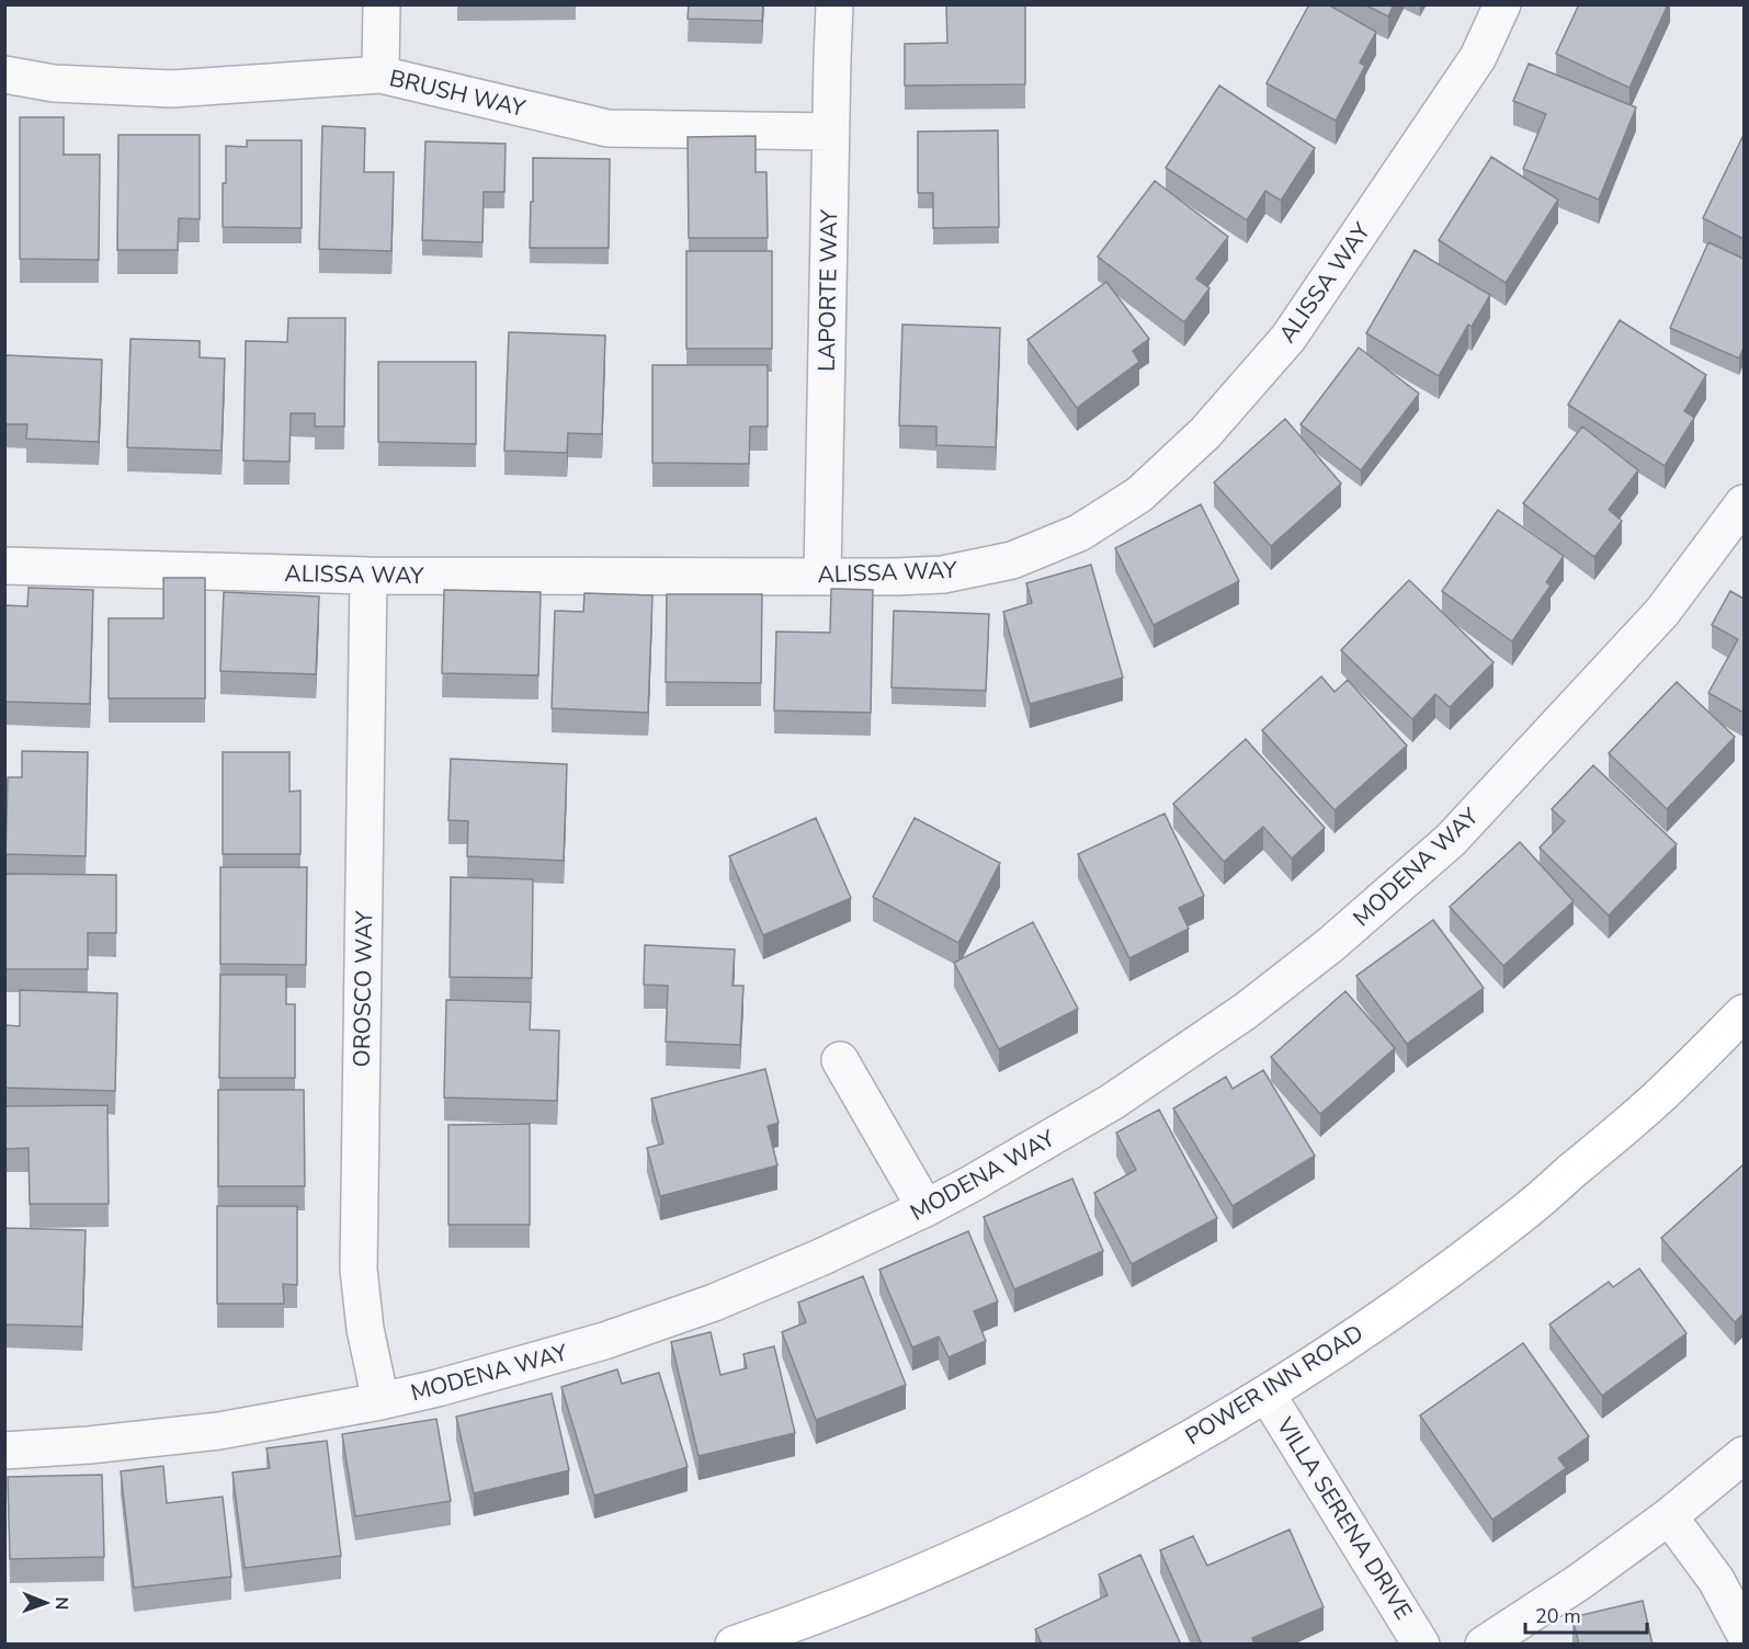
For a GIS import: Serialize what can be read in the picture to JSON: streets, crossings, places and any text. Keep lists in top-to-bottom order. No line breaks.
{"streets":{"main road":["POWER INN ROAD"],"street":["BRUSH WAY","ALISSA WAY","LAPORTE WAY","MODENA WAY","OROSCO WAY","VILLA SERENA DRIVE"]},"crossings":[["BRUSH WAY","LAPORTE WAY"],["ALISSA WAY","LAPORTE WAY"],["ALISSA WAY","OROSCO WAY"],["MODENA WAY","OROSCO WAY"],["POWER INN ROAD","VILLA SERENA DRIVE"]],"scale_bar":"20 m","north":"right"}
